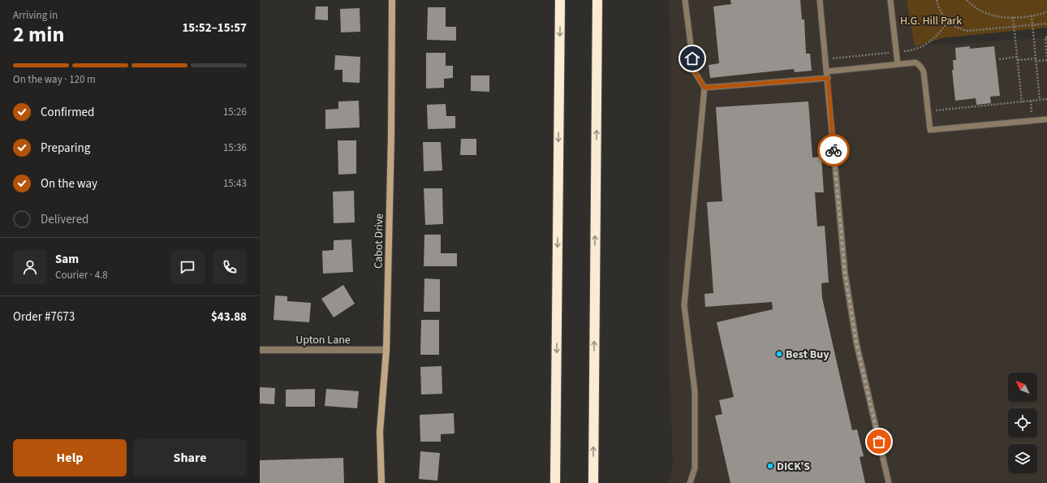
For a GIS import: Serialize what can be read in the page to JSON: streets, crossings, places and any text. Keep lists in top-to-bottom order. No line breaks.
{"streets":{"street":["Cabot Drive","Upton Lane"]},"crossings":[["Cabot Drive","Upton Lane"]],"parks":["H.G. Hill Park"],"places":["Best Buy","DICK’S"],"north":"top left","page":{"heading":["2 min","Arriving in","15:52–15:57"],"panel":["Sam","Courier · 4.8","Order #7673","$43.88"],"bar":"On the way · 120 m","list":[["Confirmed","15:26"],["Preparing","15:36"],["On the way","15:43"],"Delivered"],"buttons":["Help","Share"]}}
